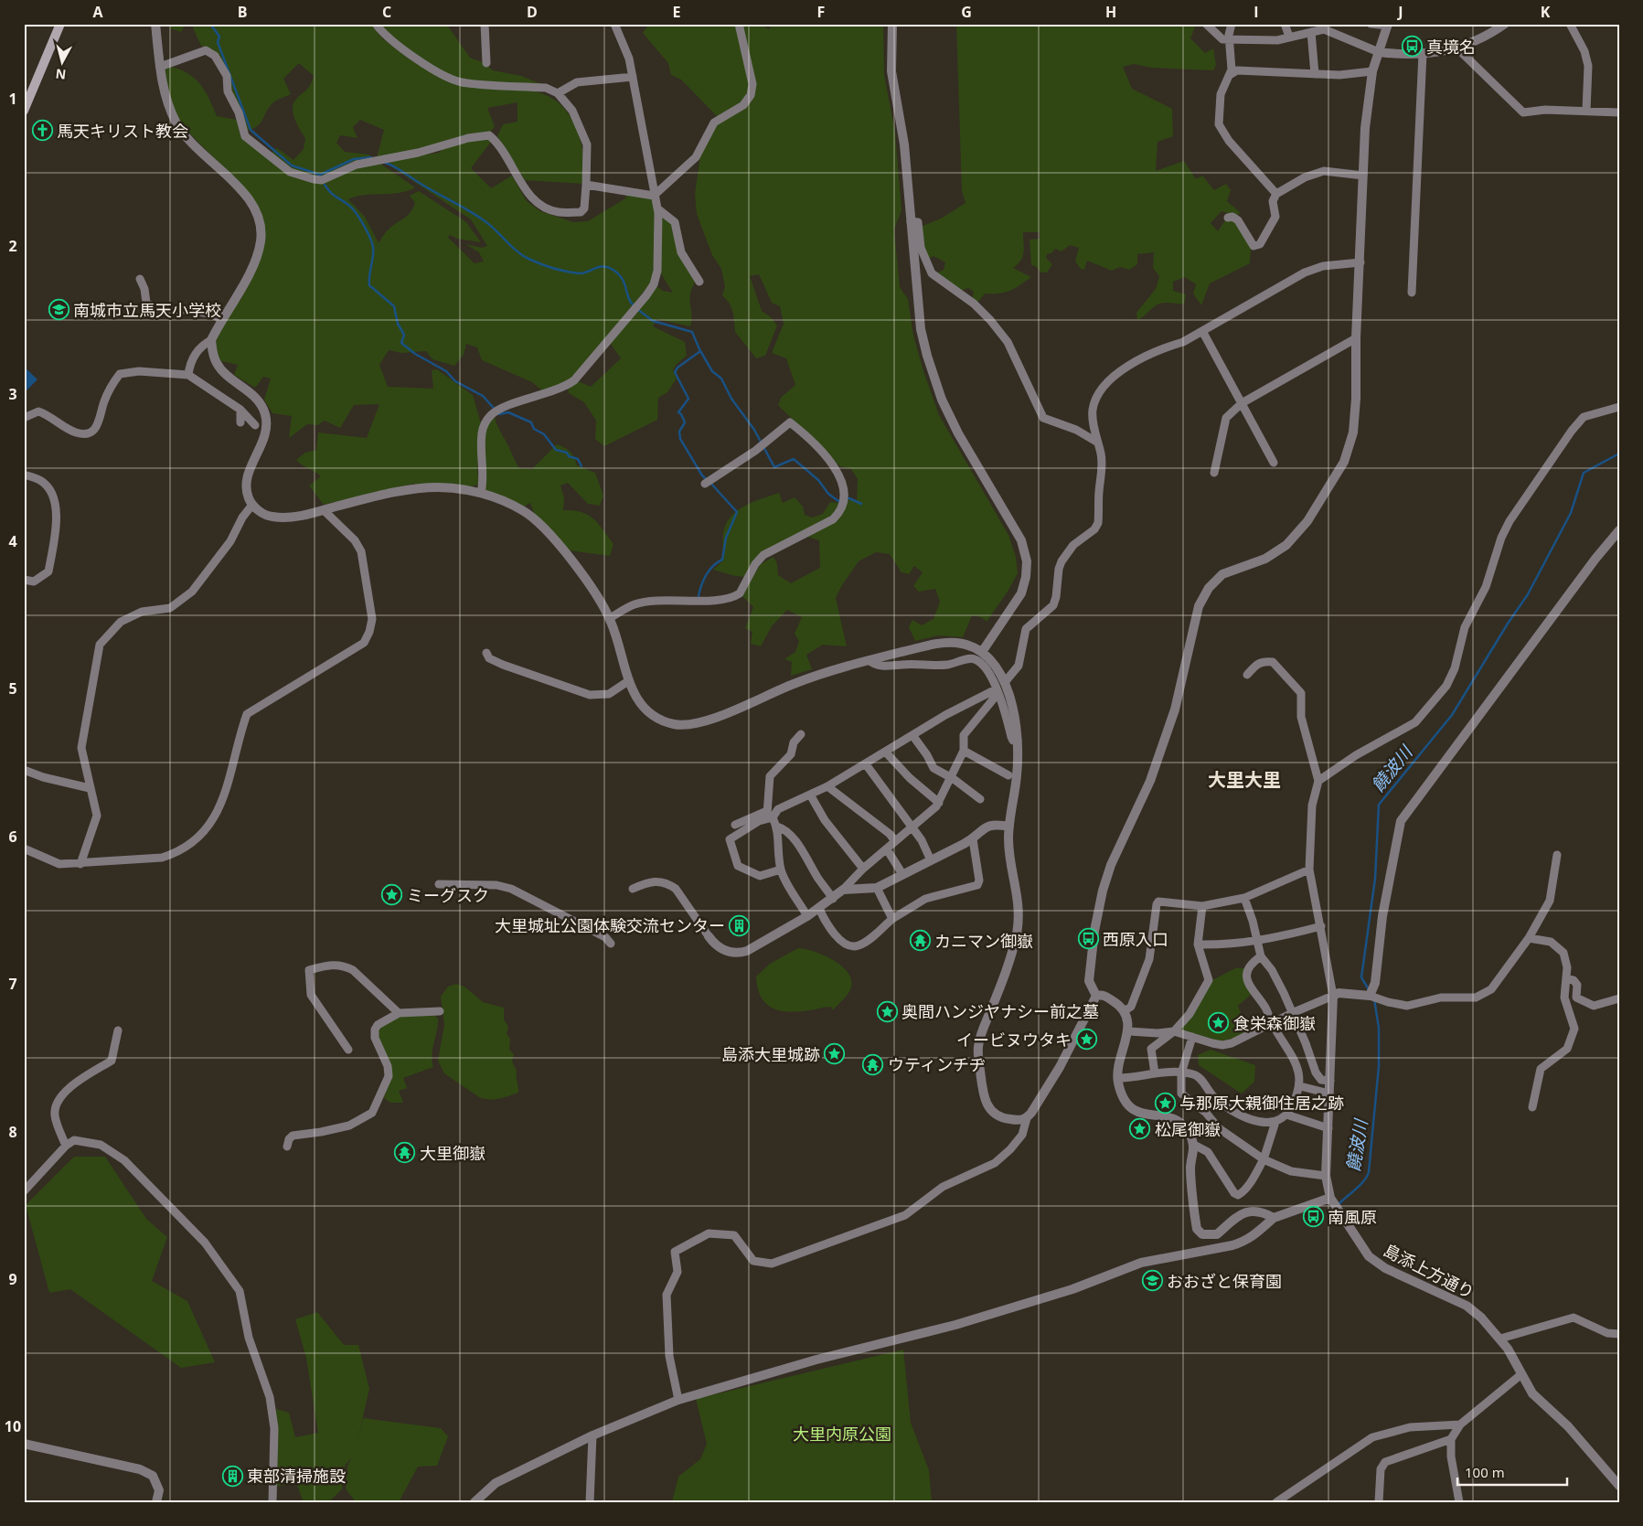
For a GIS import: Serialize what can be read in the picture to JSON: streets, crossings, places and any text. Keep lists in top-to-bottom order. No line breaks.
{"streets":{"street":["島添上方通り"]},"districts":["大里大里"],"water":["饒波川"],"parks":["大里内原公園"],"places":{"bus stop":["真境名","西原入口","南風原"],"church":["馬天キリスト教会"],"school or university":["南城市立馬天小学校","おおざと保育園"],"place":["ミーグスク","奥間ハンジヤナシー前之墓","食栄森御嶽","イービヌウタキ","島添大里城跡","与那原大親御住居之跡","松尾御嶽"],"building":["大里城址公園体験交流センター","東部清掃施設"],"temple":["カニマン御嶽","ウティンチヂ","大里御嶽"]},"scale_bar":"100 m","north":"bottom","grid":{"columns":["A","B","C","D","E","F","G","H","I","J","K"],"rows":["1","2","3","4","5","6","7","8","9","10"]}}
